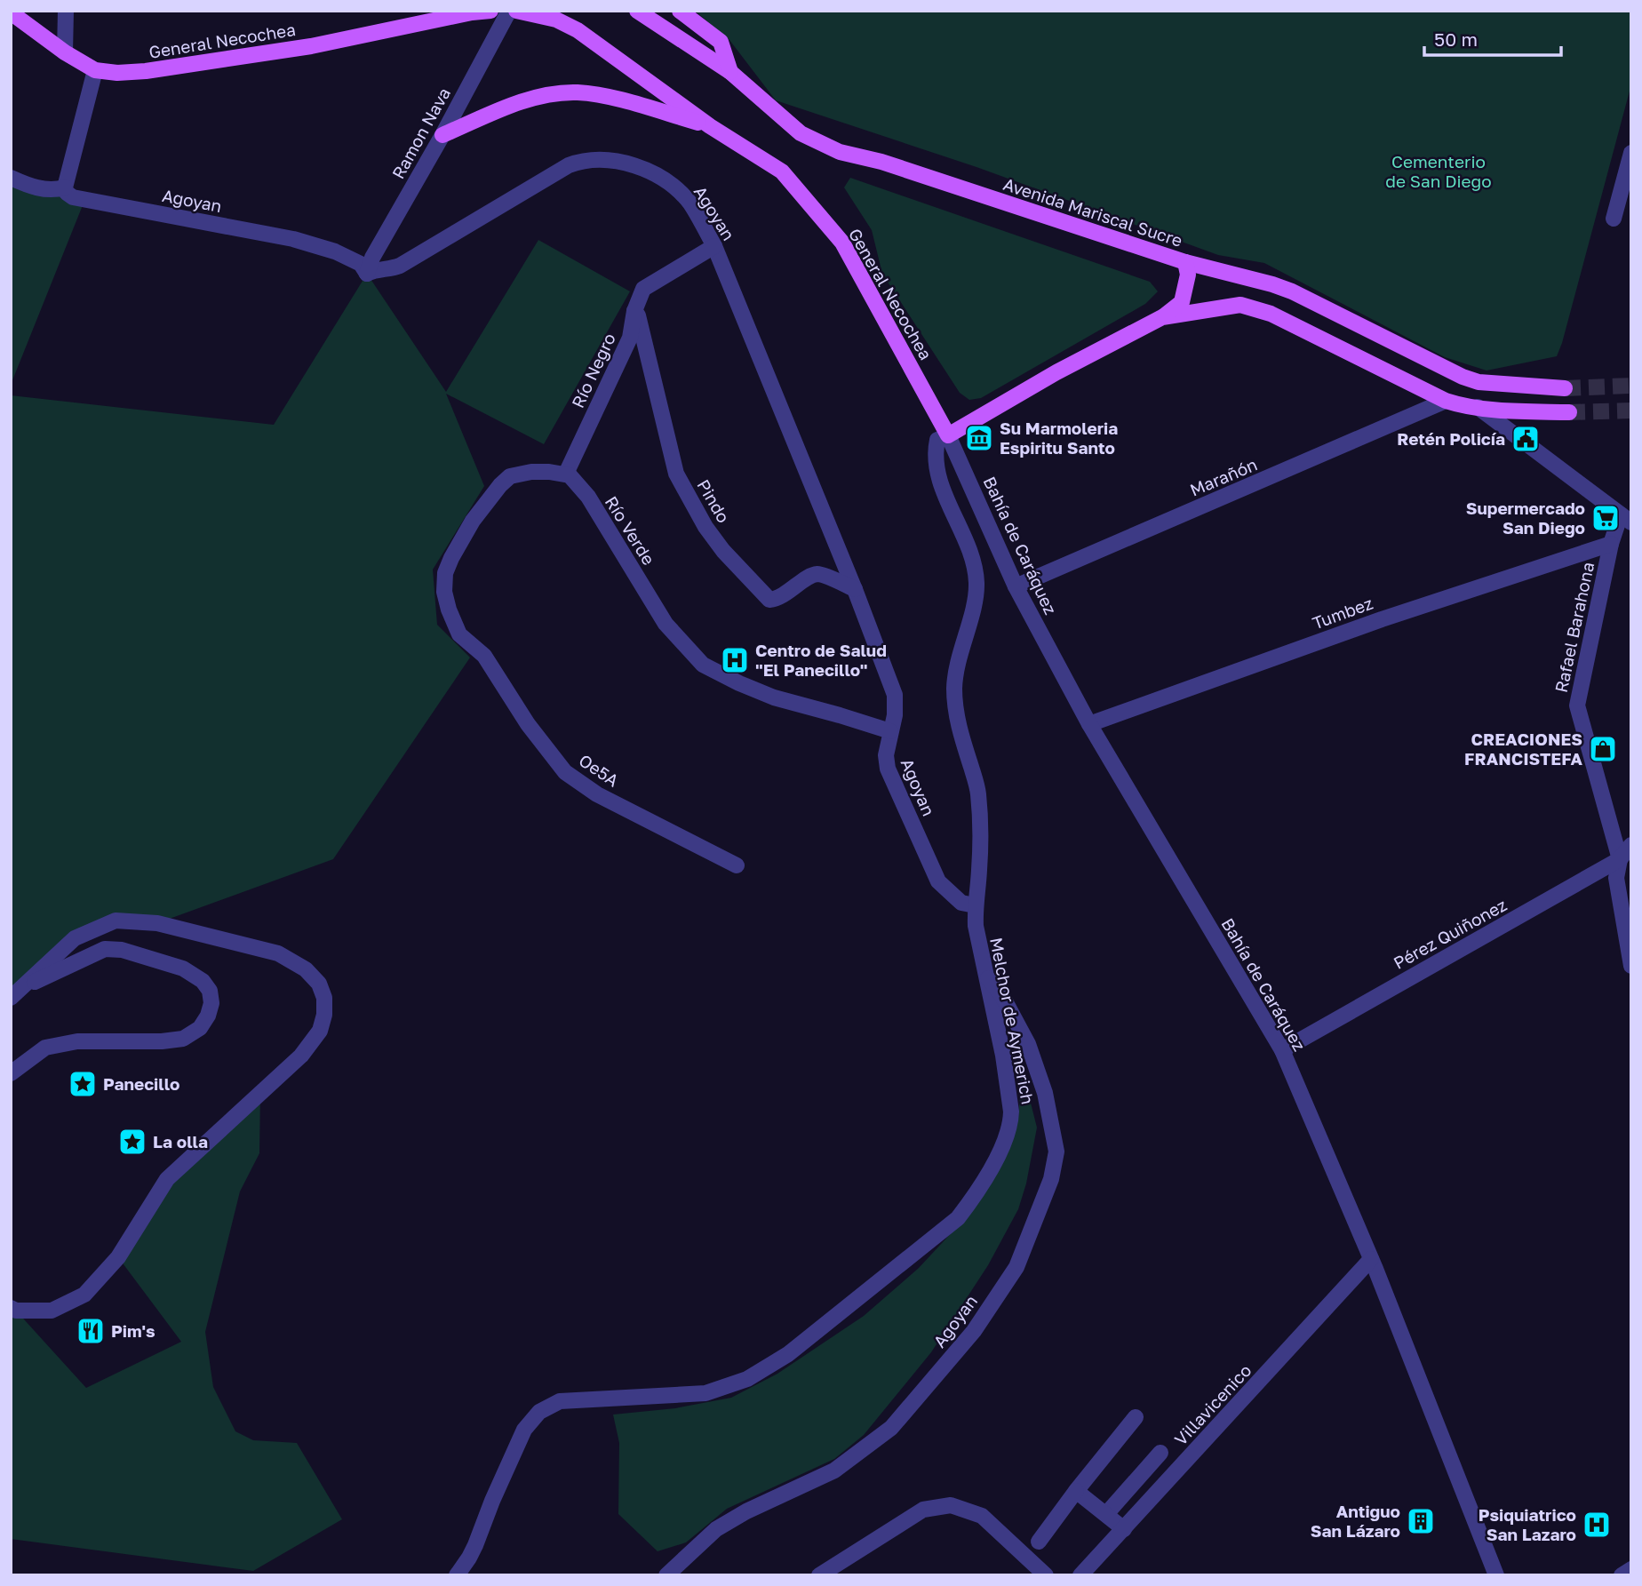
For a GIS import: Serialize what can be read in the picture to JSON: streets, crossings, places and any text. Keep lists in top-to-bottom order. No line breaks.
{"streets":{"main road":["General Necochea","Avenida Mariscal Sucre"],"street":["Ramon Nava","Agoyan","Río Negro","Marañón","Pindo","Río Verde","Bahía de Caráquez","Tumbez","Rafael Barahona","Oe5A","Pérez Quiñonez","Melchor de Aymerich","Villavicenico"]},"crossings":[["General Necochea","Bahía de Caráquez"],["General Necochea","Melchor de Aymerich"],["Ramon Nava","Agoyan"],["Agoyan","Río Negro"],["Agoyan","Pindo"],["Agoyan","Río Verde"],["Agoyan","Melchor de Aymerich"],["Río Negro","Pindo"],["Río Negro","Río Verde"],["Río Negro","Oe5A"],["Marañón","Bahía de Caráquez"],["Río Verde","Oe5A"],["Bahía de Caráquez","Tumbez"],["Bahía de Caráquez","Pérez Quiñonez"],["Bahía de Caráquez","Melchor de Aymerich"],["Bahía de Caráquez","Villavicenico"],["Tumbez","Rafael Barahona"],["Rafael Barahona","Pérez Quiñonez"]],"parks":["Cementerio de San Diego"],"places":{"museum":["Su Marmoleria Espiritu Santo"],"public building":["Retén Policía"],"supermarket":["Supermercado San Diego"],"hospital":["Centro de Salud \"El Panecillo\"","Psiquiatrico San Lazaro"],"shop":["CREACIONES FRANCISTEFA"],"place":["Panecillo","La olla"],"restaurant":["Pim's"],"building":["Antiguo San Lázaro"]},"scale_bar":"50 m"}
